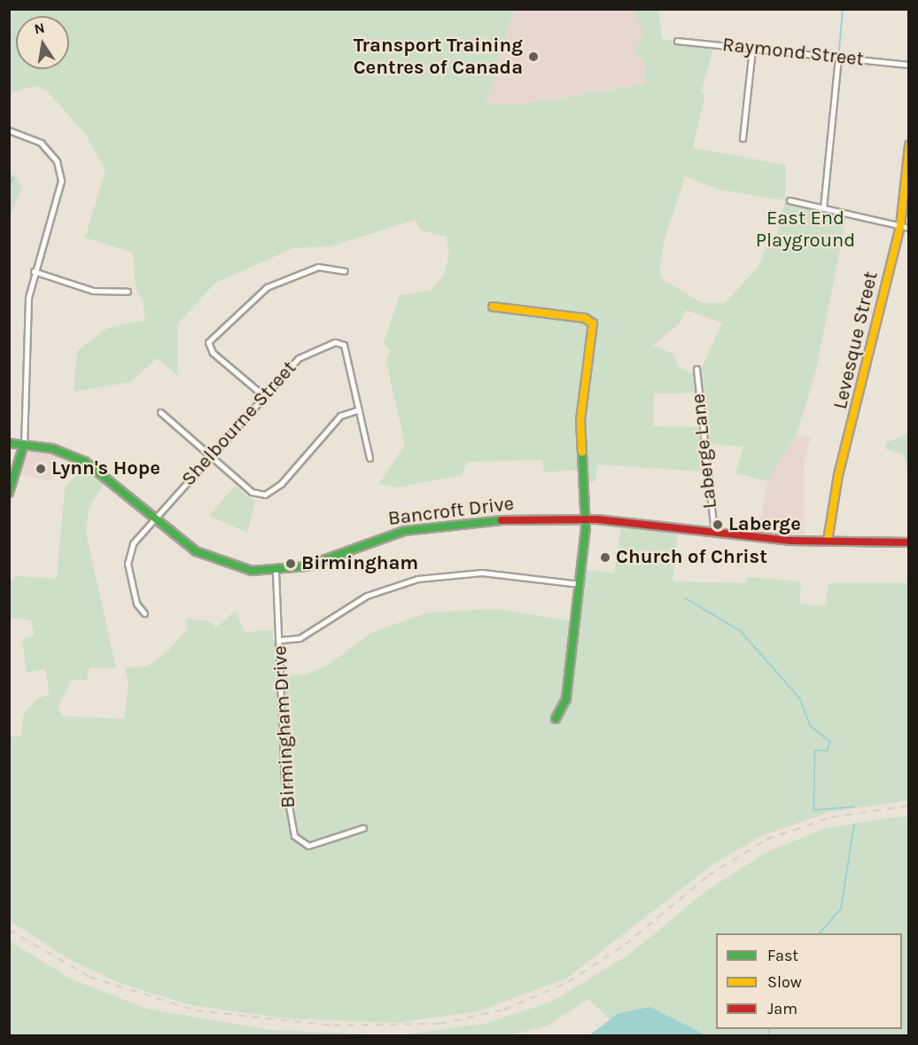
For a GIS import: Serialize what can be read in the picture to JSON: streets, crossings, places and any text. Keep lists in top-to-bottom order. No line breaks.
{"streets":{"street":["Raymond Street","Levesque Street","Shelbourne Street","Laberge Lane","Bancroft Drive","Birmingham Drive"]},"crossings":[["Levesque Street","Bancroft Drive"],["Shelbourne Street","Bancroft Drive"],["Laberge Lane","Bancroft Drive"],["Bancroft Drive","Birmingham Drive"]],"parks":["East End Playground"],"places":["Transport Training Centres of Canada","Lynn's Hope","Laberge","Church of Christ","Birmingham"],"legend":["Fast","Slow","Jam"],"north":"top"}
